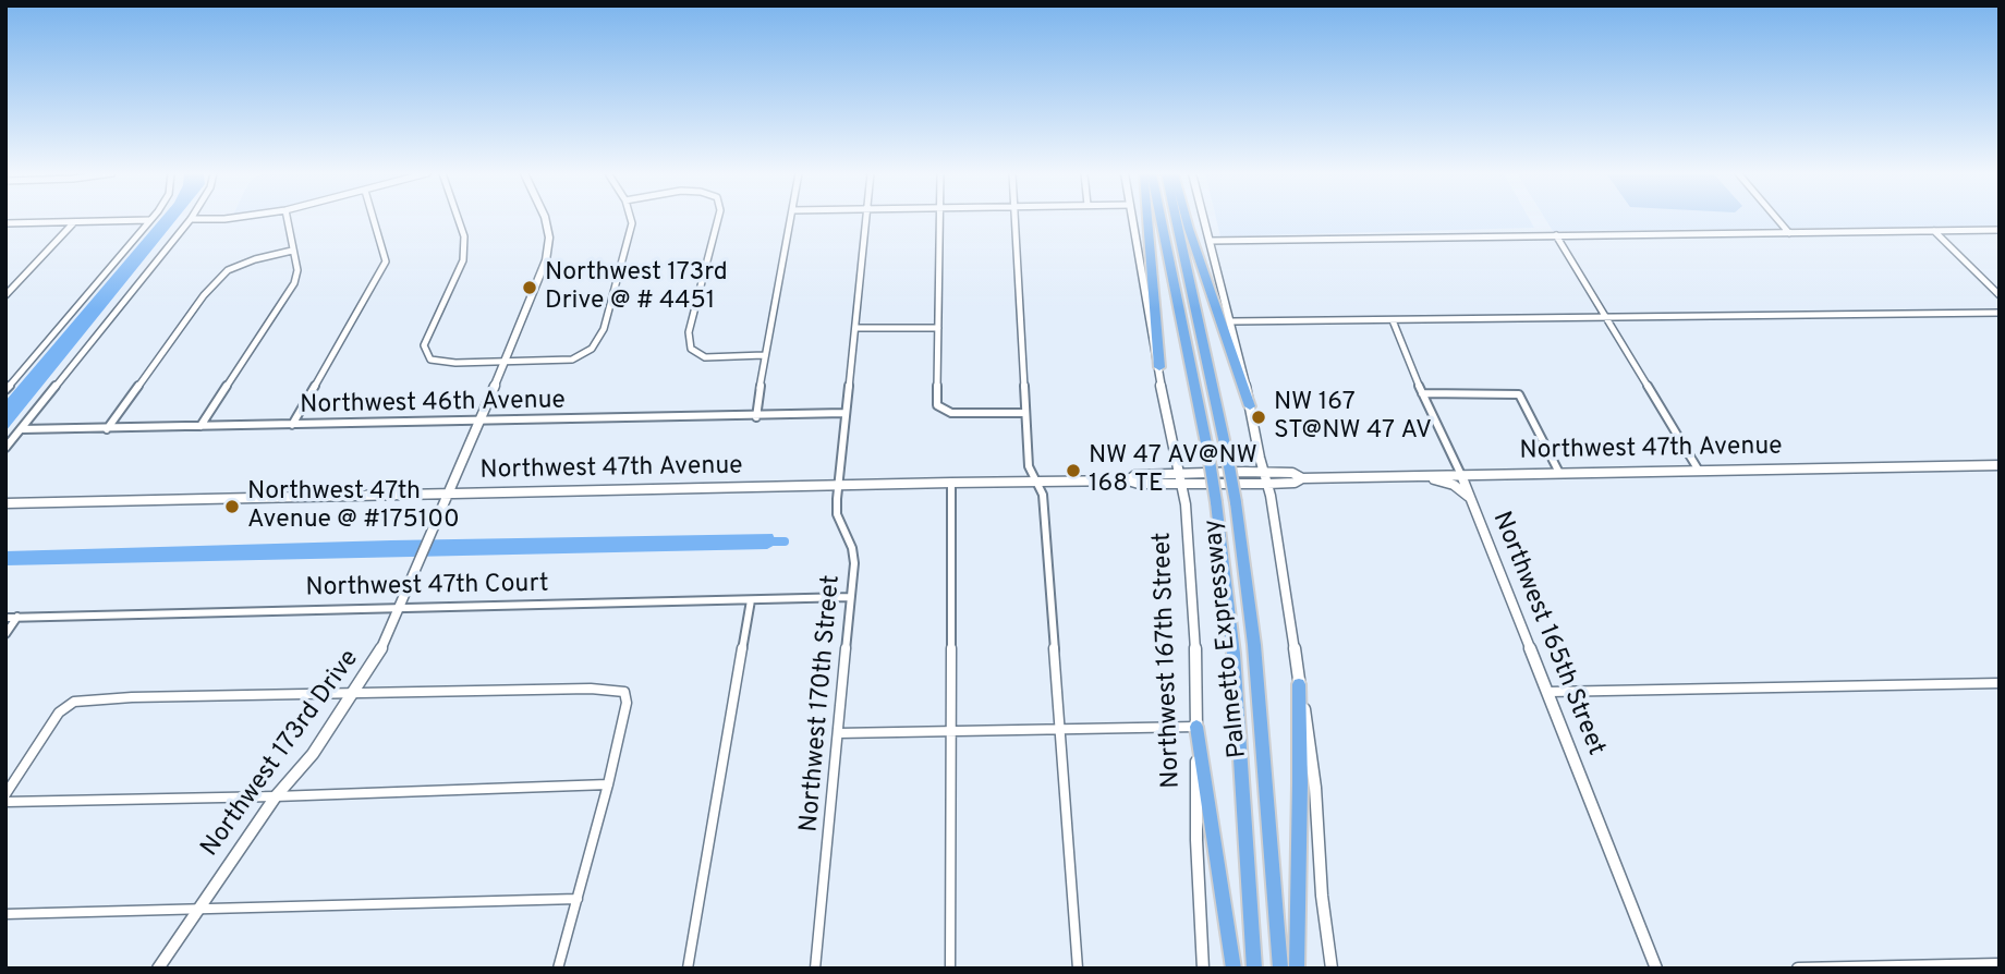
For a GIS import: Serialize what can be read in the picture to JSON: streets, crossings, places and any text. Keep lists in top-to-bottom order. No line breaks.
{"streets":{"highway":["Palmetto Expressway"],"street":["Northwest 46th Avenue","Northwest 47th Avenue","Northwest 47th Court","Northwest 165th Street","Northwest 167th Street","Northwest 170th Street","Northwest 173rd Drive"]},"crossings":[["Northwest 46th Avenue","Northwest 170th Street"],["Northwest 46th Avenue","Northwest 173rd Drive"],["Northwest 47th Avenue","Northwest 165th Street"],["Northwest 47th Avenue","Northwest 167th Street"],["Northwest 47th Avenue","Northwest 170th Street"],["Northwest 47th Avenue","Northwest 173rd Drive"],["Northwest 47th Court","Northwest 170th Street"],["Northwest 47th Court","Northwest 173rd Drive"]],"places":["Northwest 173rd Drive @ # 4451","NW 167 ST@NW 47 AV","NW 47 AV@NW 168 TE","Northwest 47th Avenue @ #175100"]}
